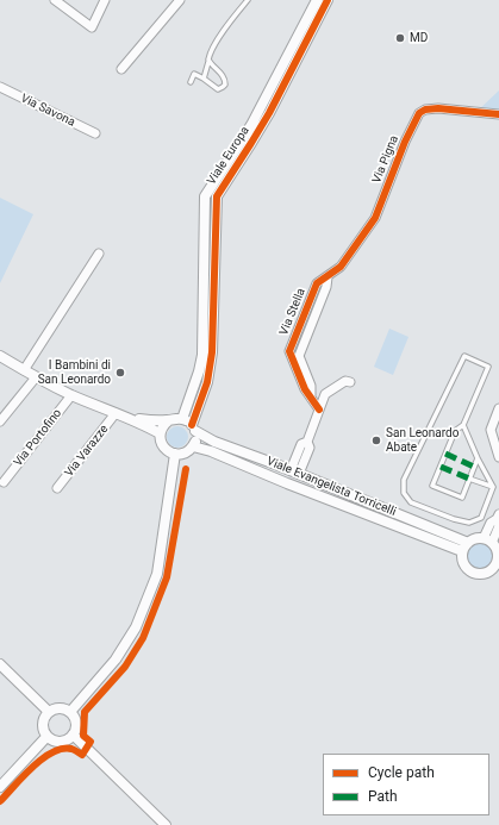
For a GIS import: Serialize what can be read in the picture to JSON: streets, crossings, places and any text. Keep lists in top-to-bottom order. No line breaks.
{"streets":{"street":["Via Savona","Viale Europa","Via Pigna","Via Stella","Via Portofino","Via Varazze","Viale Evangelista Torricelli"]},"crossings":[["Viale Europa","Viale Evangelista Torricelli"],["Via Pigna","Via Stella"]],"places":["MD","I Bambini di San Leonardo","San Leonardo Abate"],"legend":["Cycle path","Path"]}
